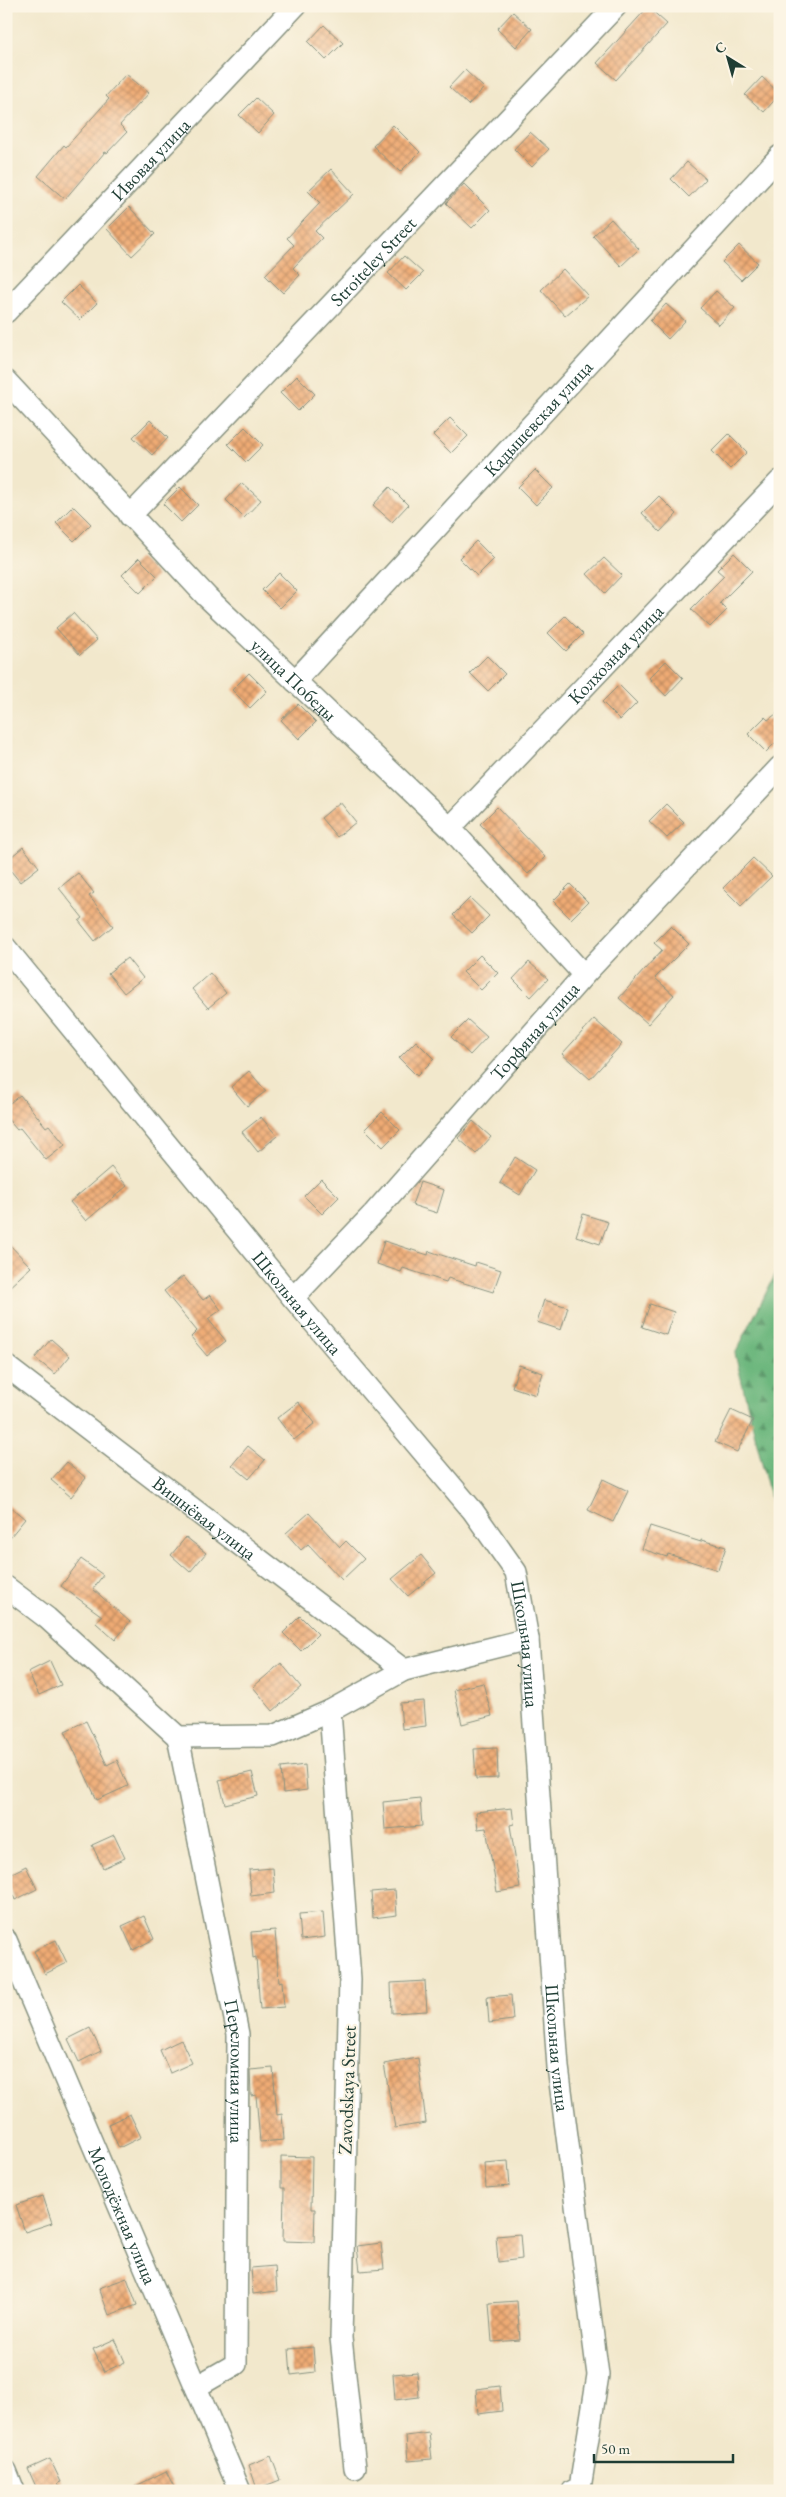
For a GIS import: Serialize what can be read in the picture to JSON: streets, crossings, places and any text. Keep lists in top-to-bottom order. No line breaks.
{"streets":{"street":["Ивовая улица","Stroiteley Street","Кадышевская улица","Колхозная улица","улица Победы","Торфяная улица","Школьная улица","Вишнёвая улица","Переломная улица","Zavodskaya Street","Молодёжная улица"]},"crossings":[["Stroiteley Street","улица Победы"],["Кадышевская улица","улица Победы"],["Колхозная улица","улица Победы"],["улица Победы","Торфяная улица"],["Торфяная улица","Школьная улица"],["Переломная улица","Молодёжная улица"]],"scale_bar":"50 m","north":"top left"}
